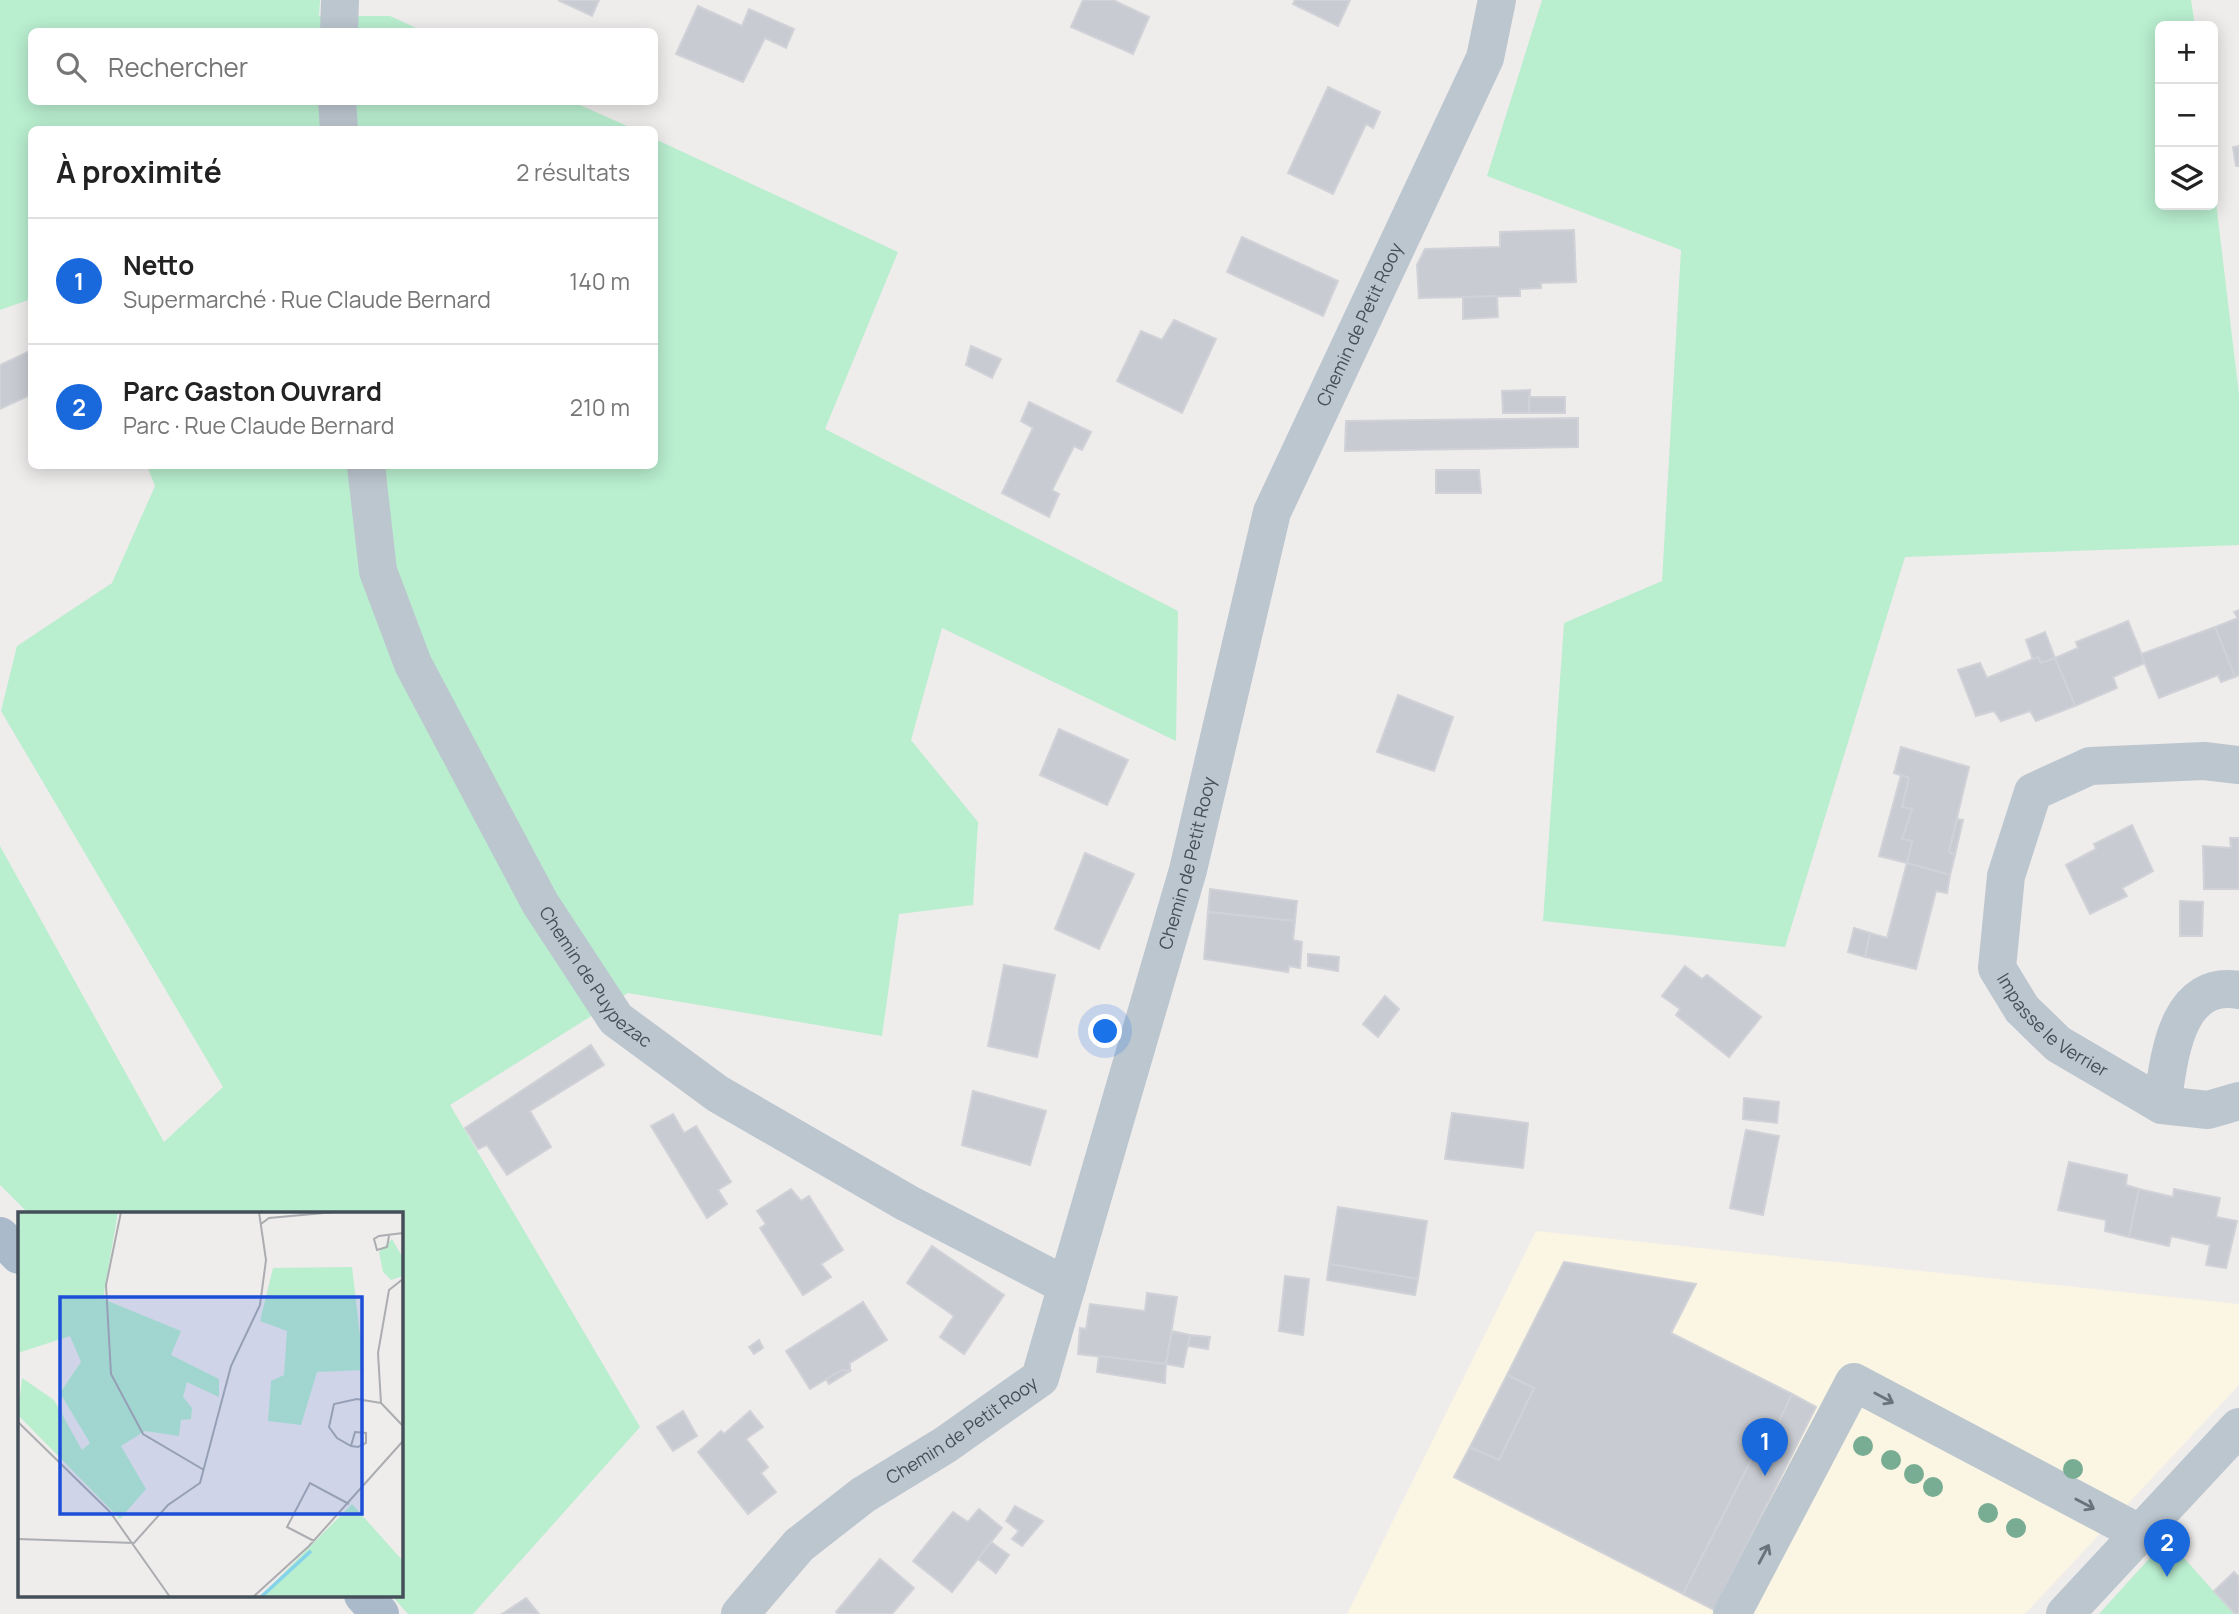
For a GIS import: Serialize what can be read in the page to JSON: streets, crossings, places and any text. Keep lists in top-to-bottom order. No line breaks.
{"streets":{"street":["Chemin de Petit Rooy","Chemin de Puypezac","Impasse le Verrier"]},"crossings":[["Chemin de Petit Rooy","Chemin de Puypezac"]],"page":{"map_buttons":["+","−"],"search":"Rechercher","heading":["À proximité","2 résultats"],"list":[{"mark":"1","name":"Netto","note":"Supermarché · Rue Claude Bernard","value":"140 m"},{"mark":"2","name":"Parc Gaston Ouvrard","note":"Parc · Rue Claude Bernard","value":"210 m"}],"pins":["1","2"]}}
